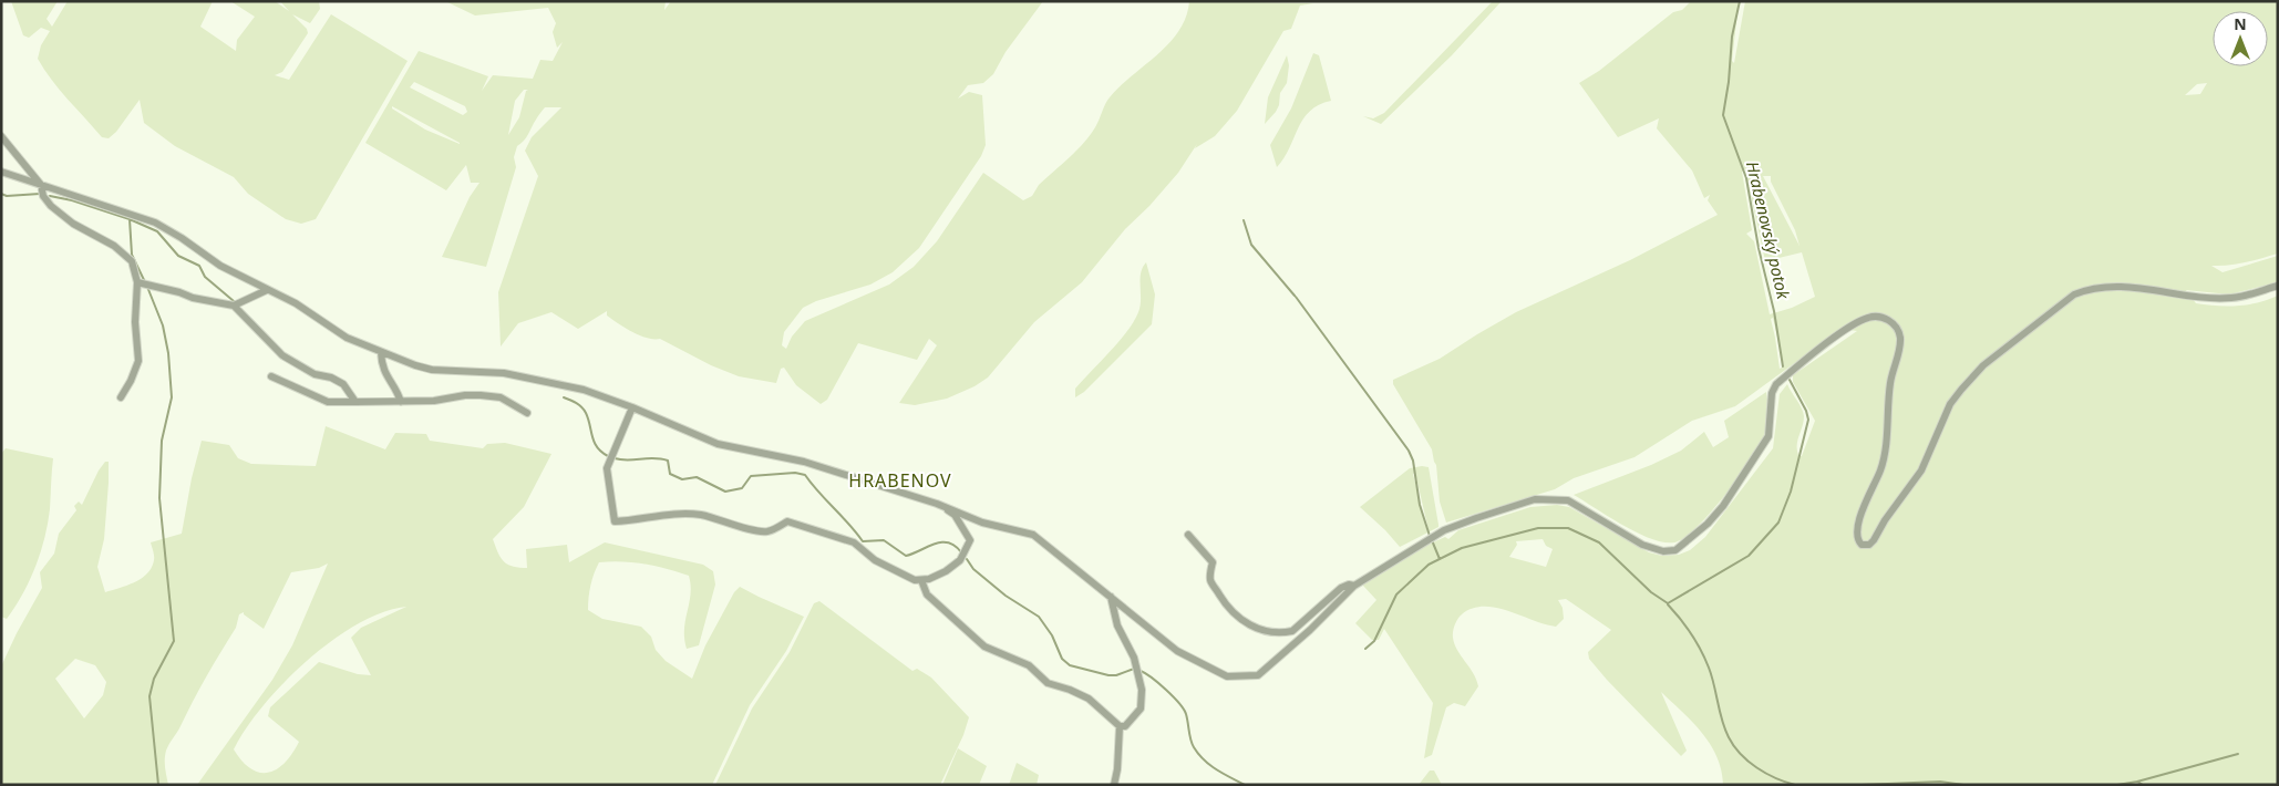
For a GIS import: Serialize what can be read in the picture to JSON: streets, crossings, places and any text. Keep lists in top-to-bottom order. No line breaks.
{"districts":["HRABENOV"],"water":["Hrabenovský potok"],"north":"top"}
